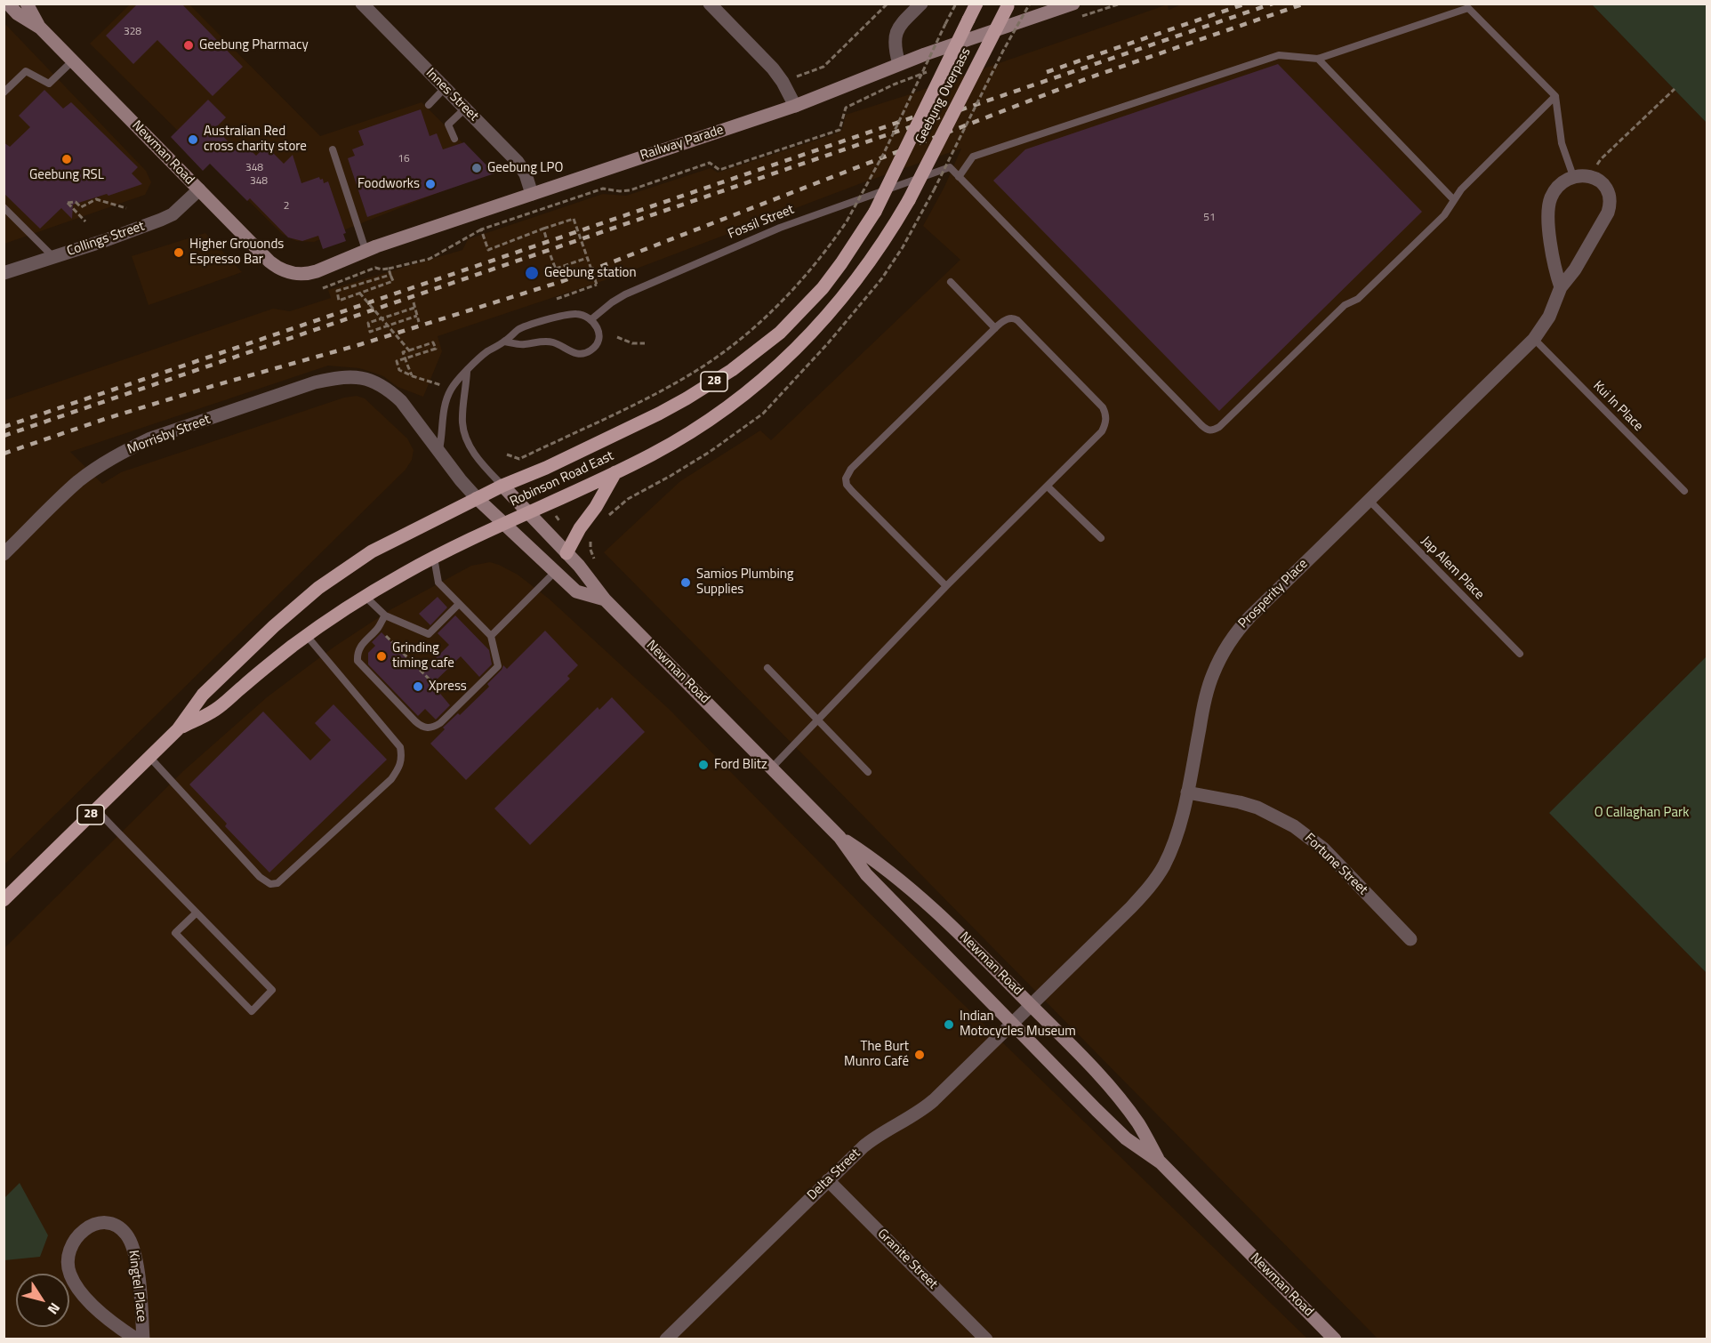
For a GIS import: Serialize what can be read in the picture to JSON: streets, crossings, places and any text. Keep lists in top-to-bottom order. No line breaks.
{"streets":{"main road":["Geebung Overpass","Railway Parade","Newman Road","28","Robinson Road East"],"street":["Innes Street","Collings Street","Morrisby Street","Prosperity Place","Fortune Street","Delta Street","Granite Street","Kingtel Place"],"lane":["Fossil Street","Kui In Place","Jap Alem Place"]},"crossings":[["Innes Street","Railway Parade"],["Geebung Overpass","Robinson Road East"],["Railway Parade","Newman Road"],["Newman Road","Collings Street"],["Newman Road","Morrisby Street"],["Newman Road","Robinson Road East"],["Newman Road","Prosperity Place"],["Newman Road","Delta Street"],["Kui In Place","Prosperity Place"],["Jap Alem Place","Prosperity Place"],["Prosperity Place","Fortune Street"],["Prosperity Place","Delta Street"],["Delta Street","Granite Street"]],"parks":["O Callaghan Park"],"places":["Geebung Pharmacy","Australian Red cross charity store","Geebung RSL","Geebung LPO","Foodworks","Higher Grouonds Espresso Bar","Geebung station","Samios Plumbing Supplies","Grinding timing cafe","Xpress","Ford Blitz","Indian Motocycles Museum","The Burt Munro Café"],"house_numbers":["328","16","348","348","2","51"],"north":"bottom right"}
